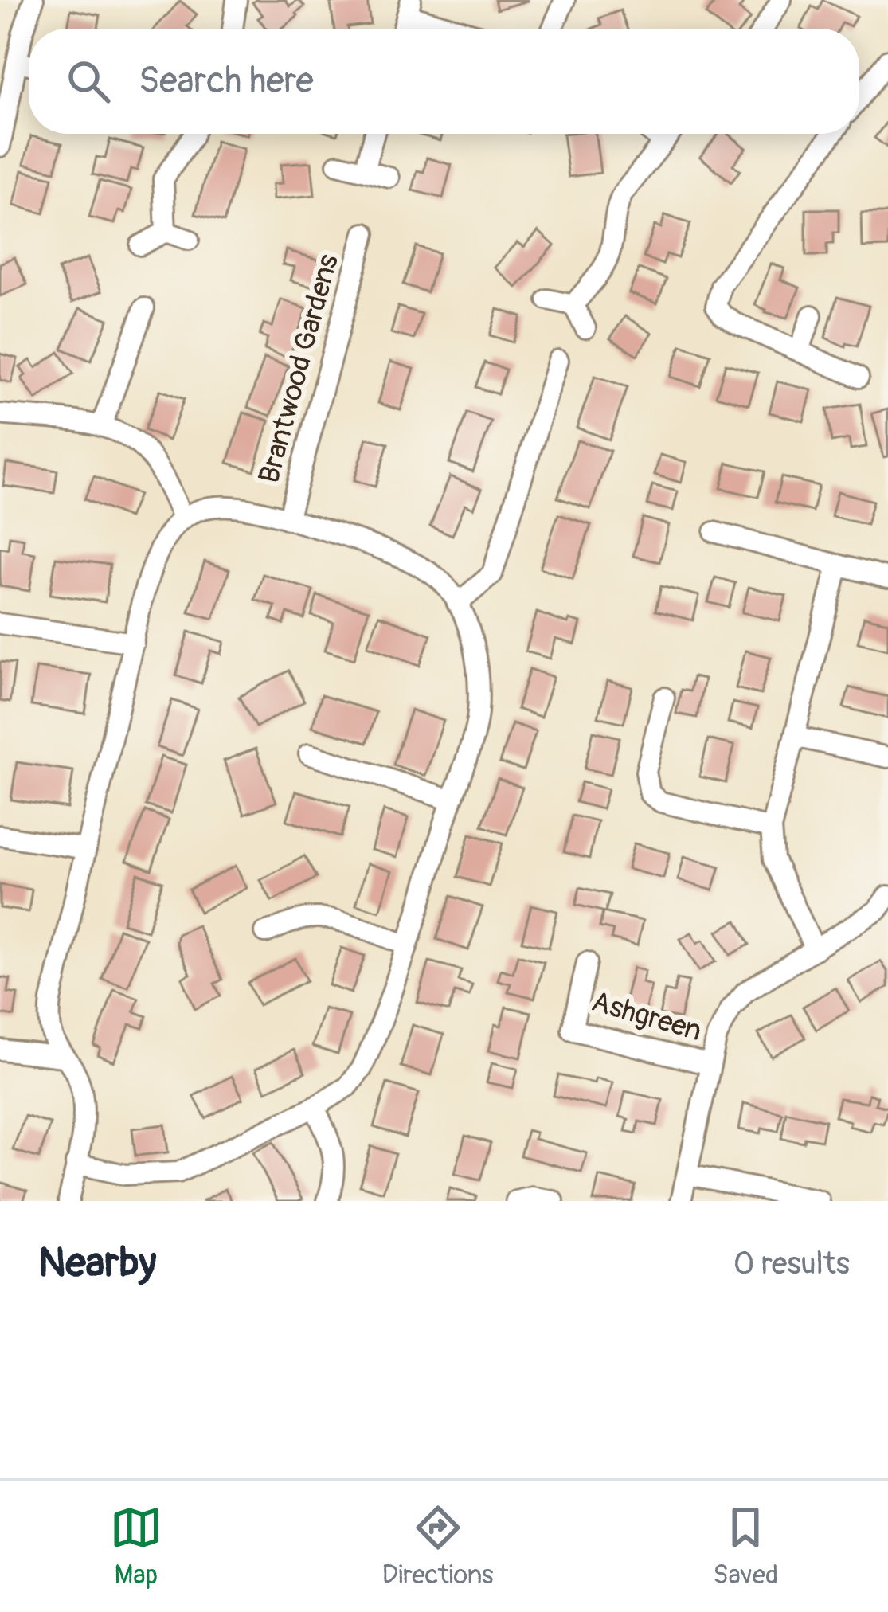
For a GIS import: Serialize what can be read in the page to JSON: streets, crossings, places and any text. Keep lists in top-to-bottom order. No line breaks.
{"streets":{"street":["Brantwood Gardens","Ashgreen"]},"page":{"search":"Search here","heading":["Nearby","0 results"],"nav":["Map","Directions","Saved"]}}
